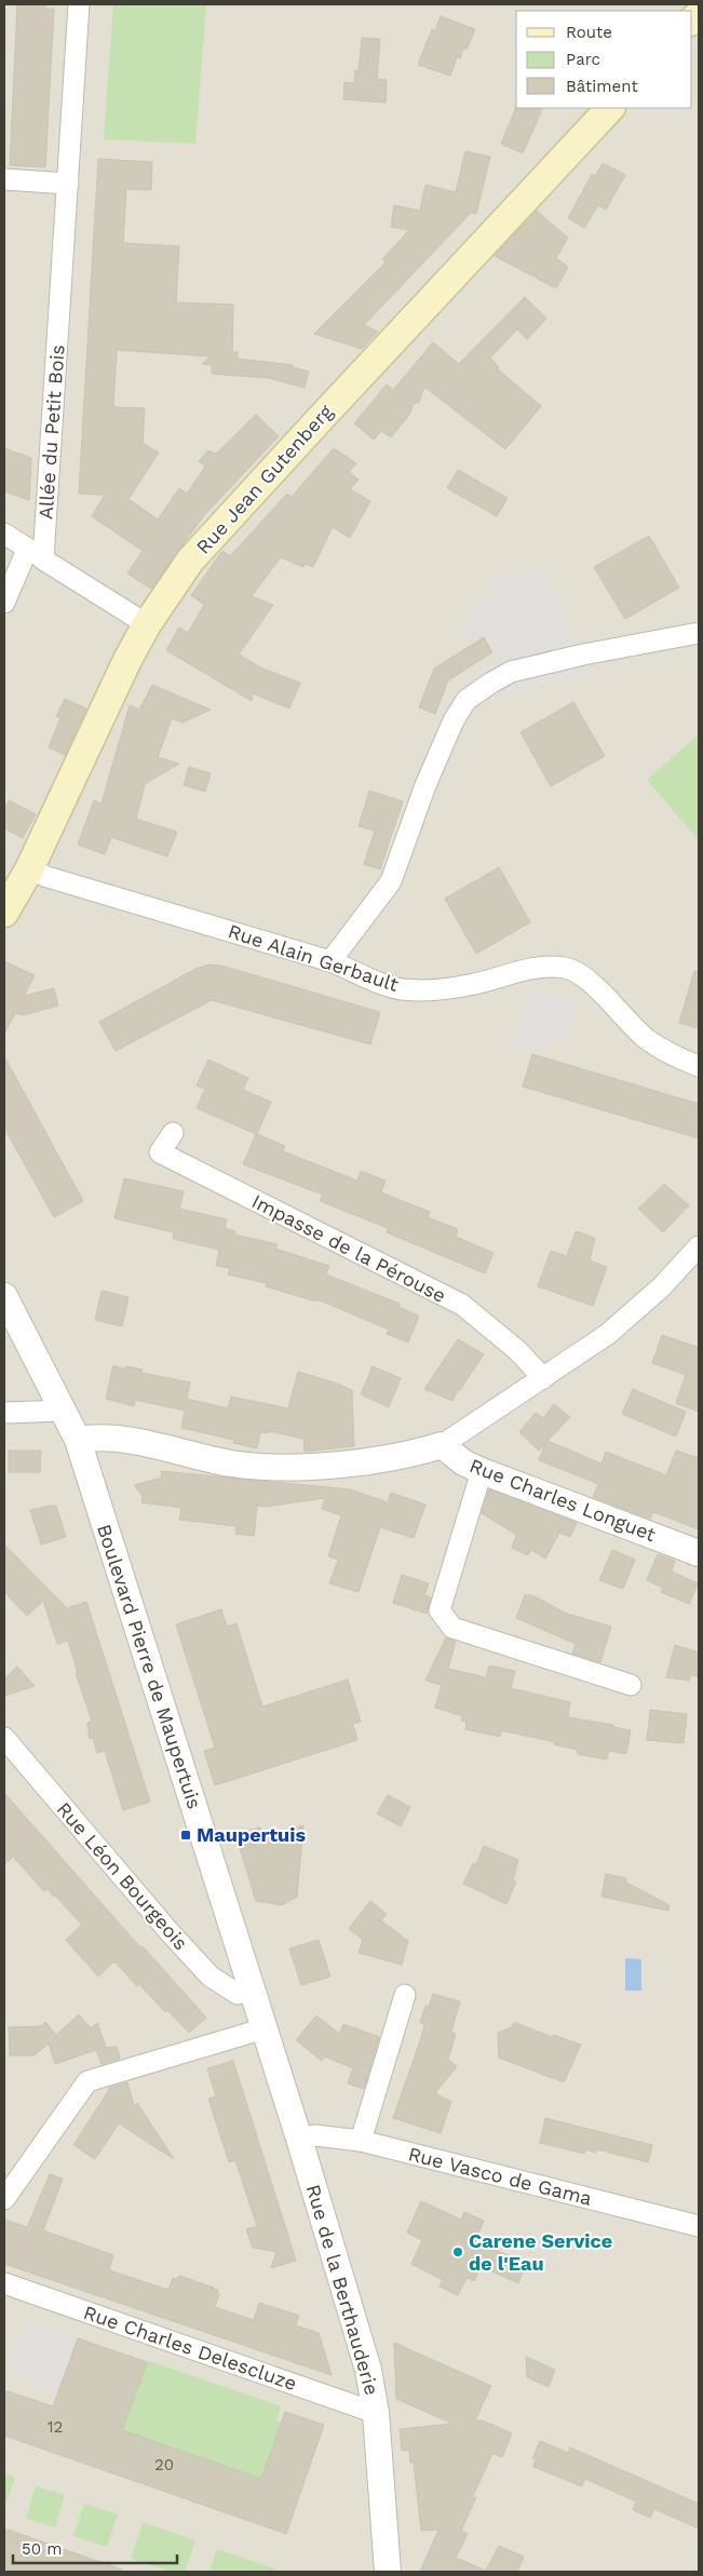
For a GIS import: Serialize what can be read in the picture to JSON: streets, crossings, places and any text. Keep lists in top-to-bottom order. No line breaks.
{"streets":{"main road":["Rue Jean Gutenberg"],"street":["Allée du Petit Bois","Rue Alain Gerbault","Impasse de la Pérouse","Rue Charles Longuet","Boulevard Pierre de Maupertuis","Rue Léon Bourgeois","Rue Vasco de Gama","Rue de la Berthauderie","Rue Charles Delescluze"]},"crossings":[["Rue Jean Gutenberg","Rue Alain Gerbault"],["Boulevard Pierre de Maupertuis","Rue Léon Bourgeois"],["Boulevard Pierre de Maupertuis","Rue Vasco de Gama"],["Boulevard Pierre de Maupertuis","Rue de la Berthauderie"],["Rue Vasco de Gama","Rue de la Berthauderie"],["Rue de la Berthauderie","Rue Charles Delescluze"]],"places":{"transit":["Maupertuis"],"other":["Carene Service de l'Eau"]},"house_numbers":["12","20"],"legend":["Route","Parc","Bâtiment"],"scale_bar":"50 m"}
